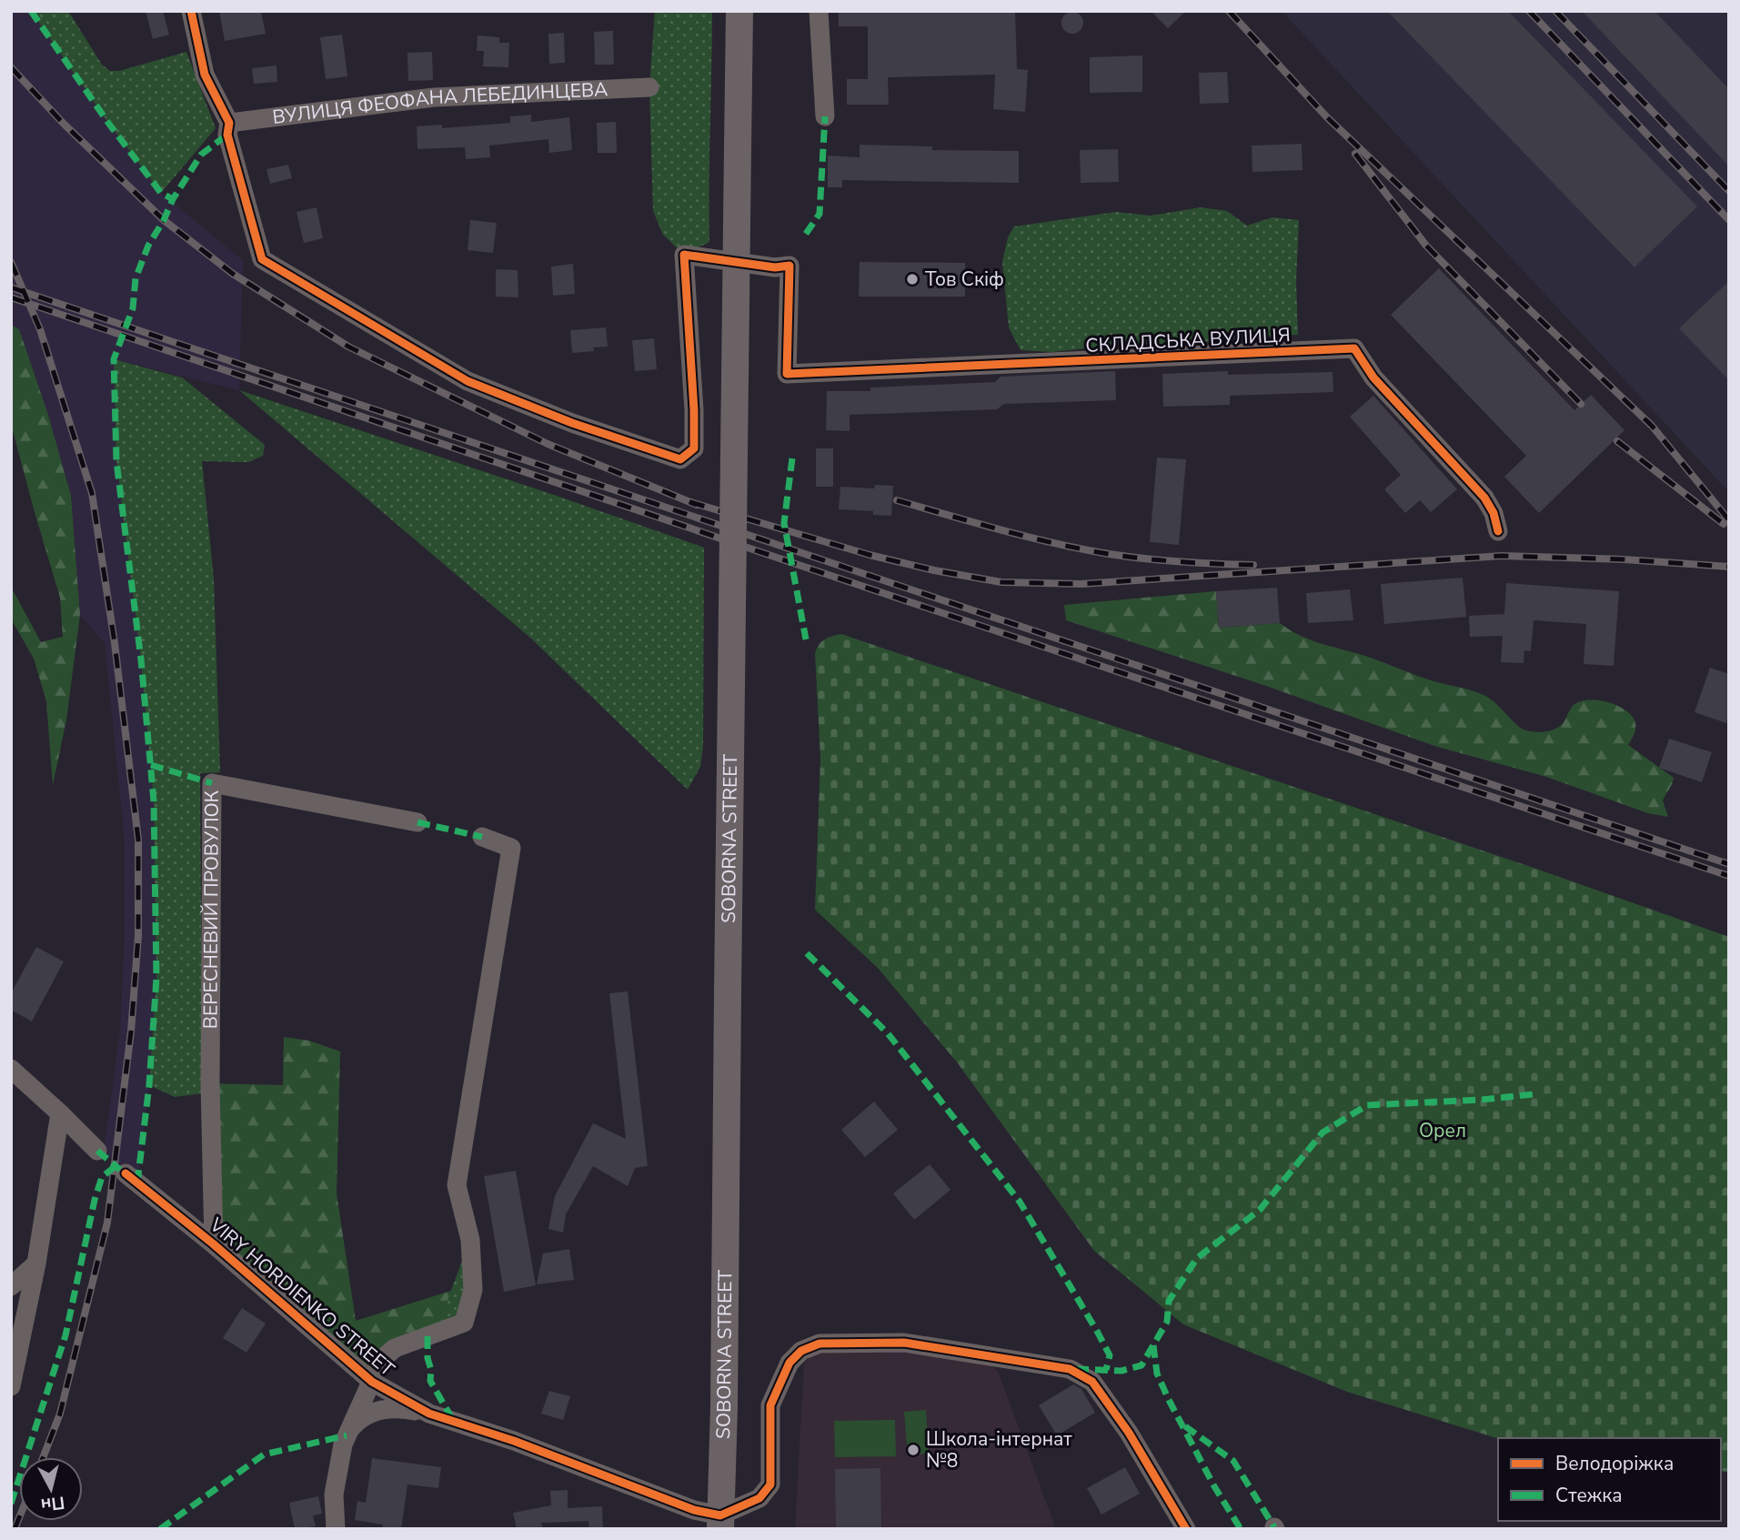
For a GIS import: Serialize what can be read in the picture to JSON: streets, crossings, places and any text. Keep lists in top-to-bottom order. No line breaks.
{"streets":{"main road":["SOBORNA STREET"],"street":["ВУЛИЦЯ ФЕОФАНА ЛЕБЕДИНЦЕВА","СКЛАДСЬКА ВУЛИЦЯ","ВЕРЕСНЕВИЙ ПРОВУЛОК","VIRY HORDIENKO STREET"]},"crossings":[["ВУЛИЦЯ ФЕОФАНА ЛЕБЕДИНЦЕВА","СКЛАДСЬКА ВУЛИЦЯ"],["SOBORNA STREET","VIRY HORDIENKO STREET"],["ВЕРЕСНЕВИЙ ПРОВУЛОК","VIRY HORDIENKO STREET"]],"parks":["Орел"],"places":["Тов Скіф","Школа-інтернат №8"],"legend":["Велодоріжка","Стежка"],"north":"bottom"}
